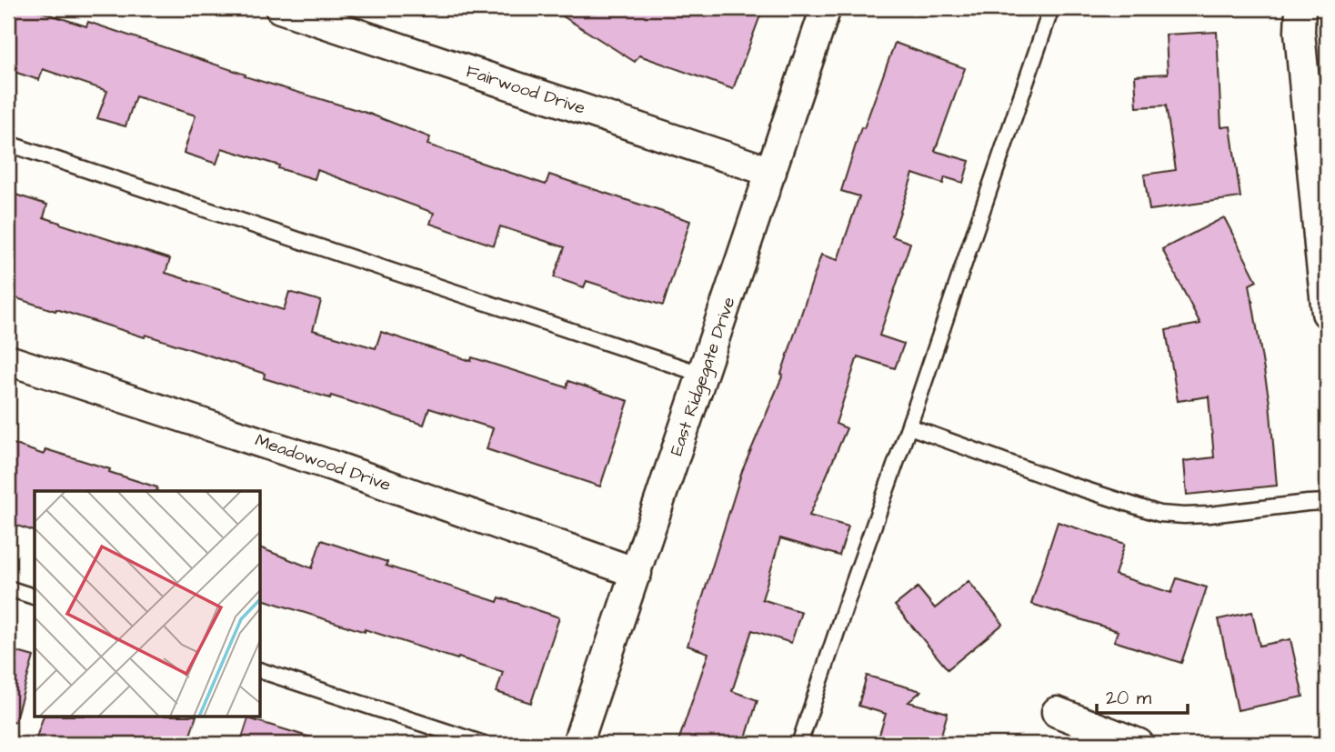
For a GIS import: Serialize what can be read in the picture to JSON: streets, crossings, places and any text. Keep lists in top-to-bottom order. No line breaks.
{"streets":{"street":["Fairwood Drive","East Ridgegate Drive","Meadowood Drive"]},"crossings":[["Fairwood Drive","East Ridgegate Drive"],["East Ridgegate Drive","Meadowood Drive"]],"scale_bar":"20 m"}
